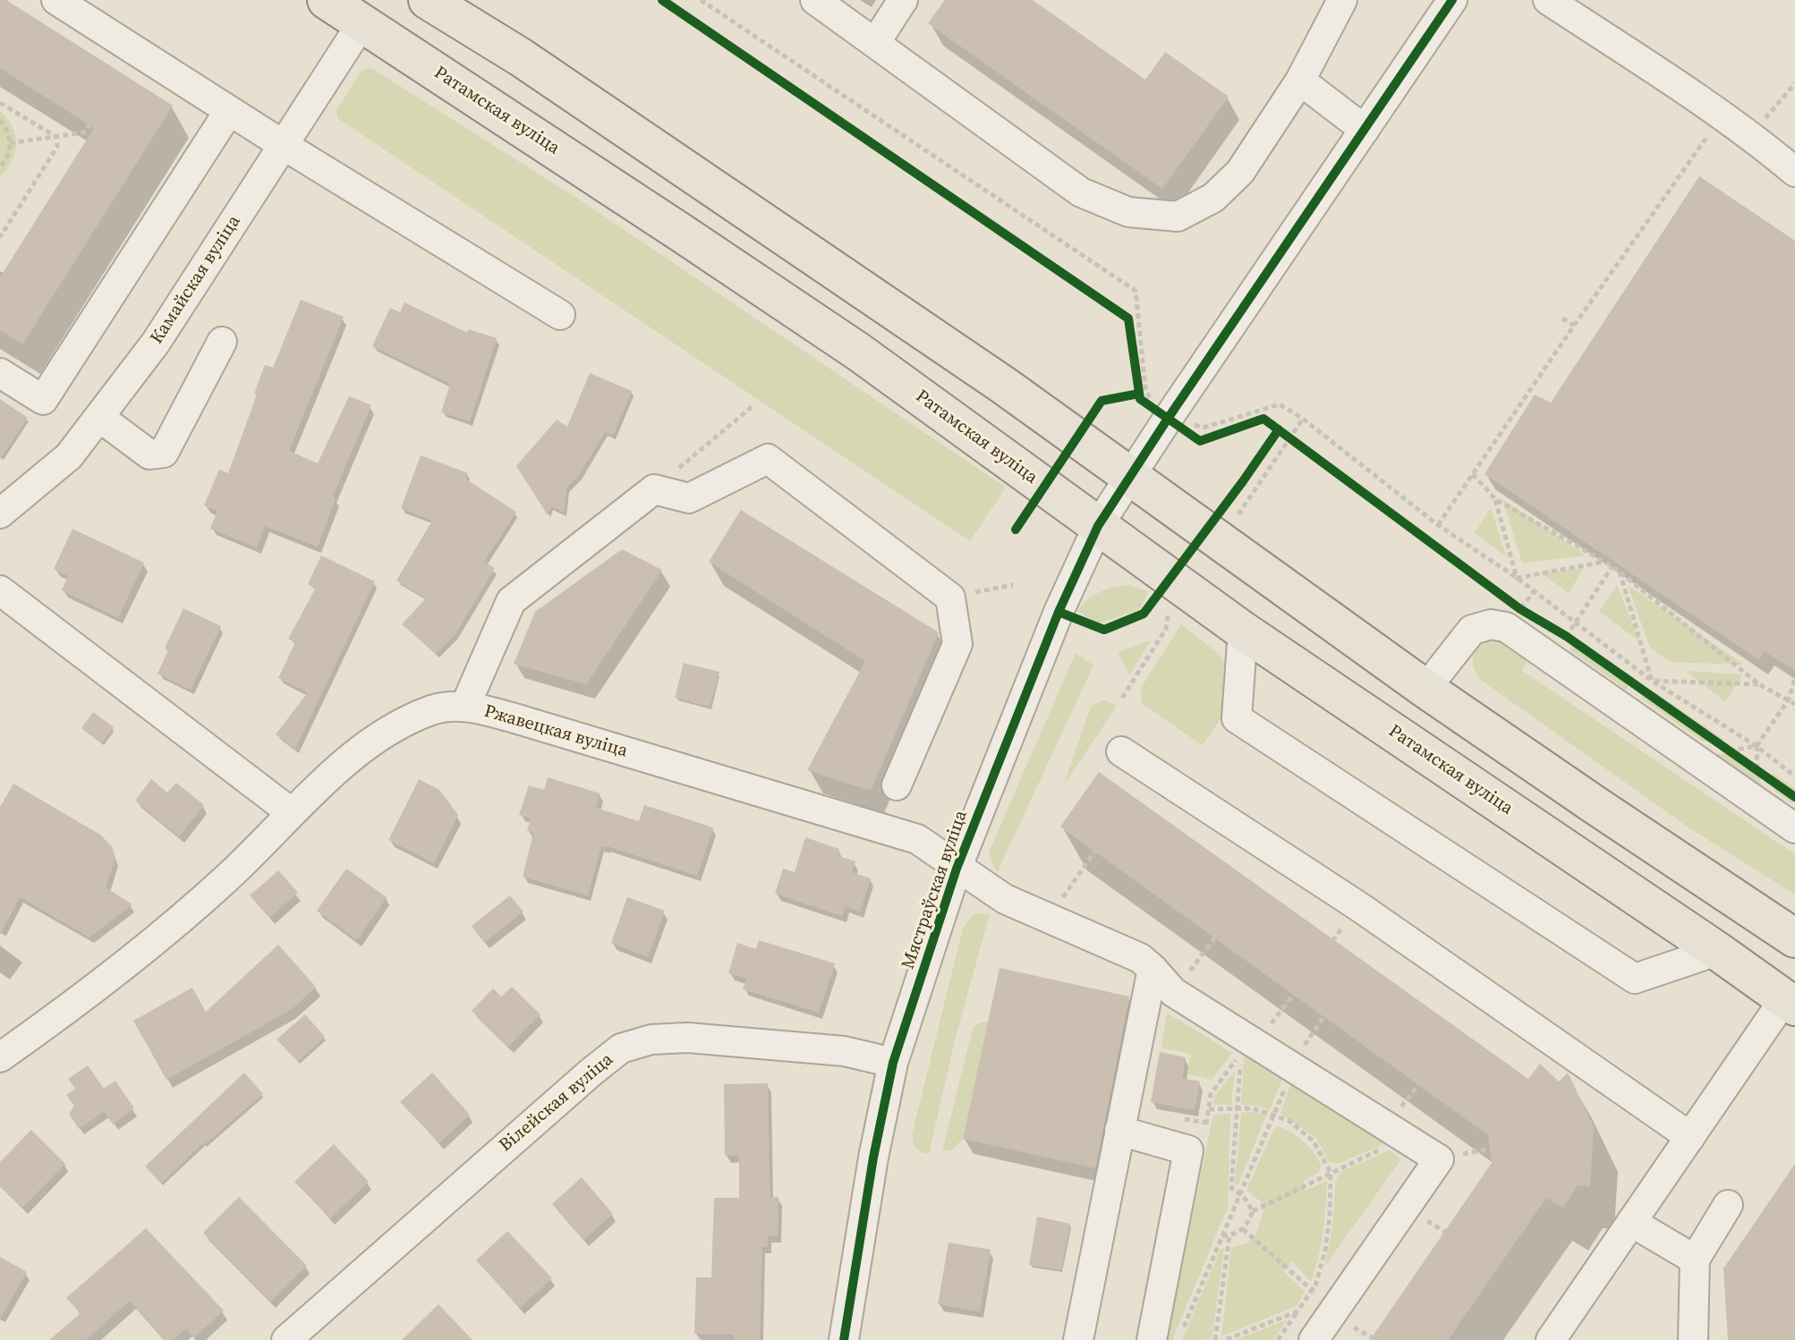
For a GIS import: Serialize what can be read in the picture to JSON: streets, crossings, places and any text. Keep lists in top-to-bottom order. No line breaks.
{"streets":{"main road":["Ратамская вуліца"],"street":["Камайская вуліца","Ржавецкая вуліца","Мястраўская вуліца","Вілейская вуліца"]},"crossings":[["Ратамская вуліца","Камайская вуліца"],["Ратамская вуліца","Мястраўская вуліца"],["Ржавецкая вуліца","Мястраўская вуліца"],["Мястраўская вуліца","Вілейская вуліца"]]}
